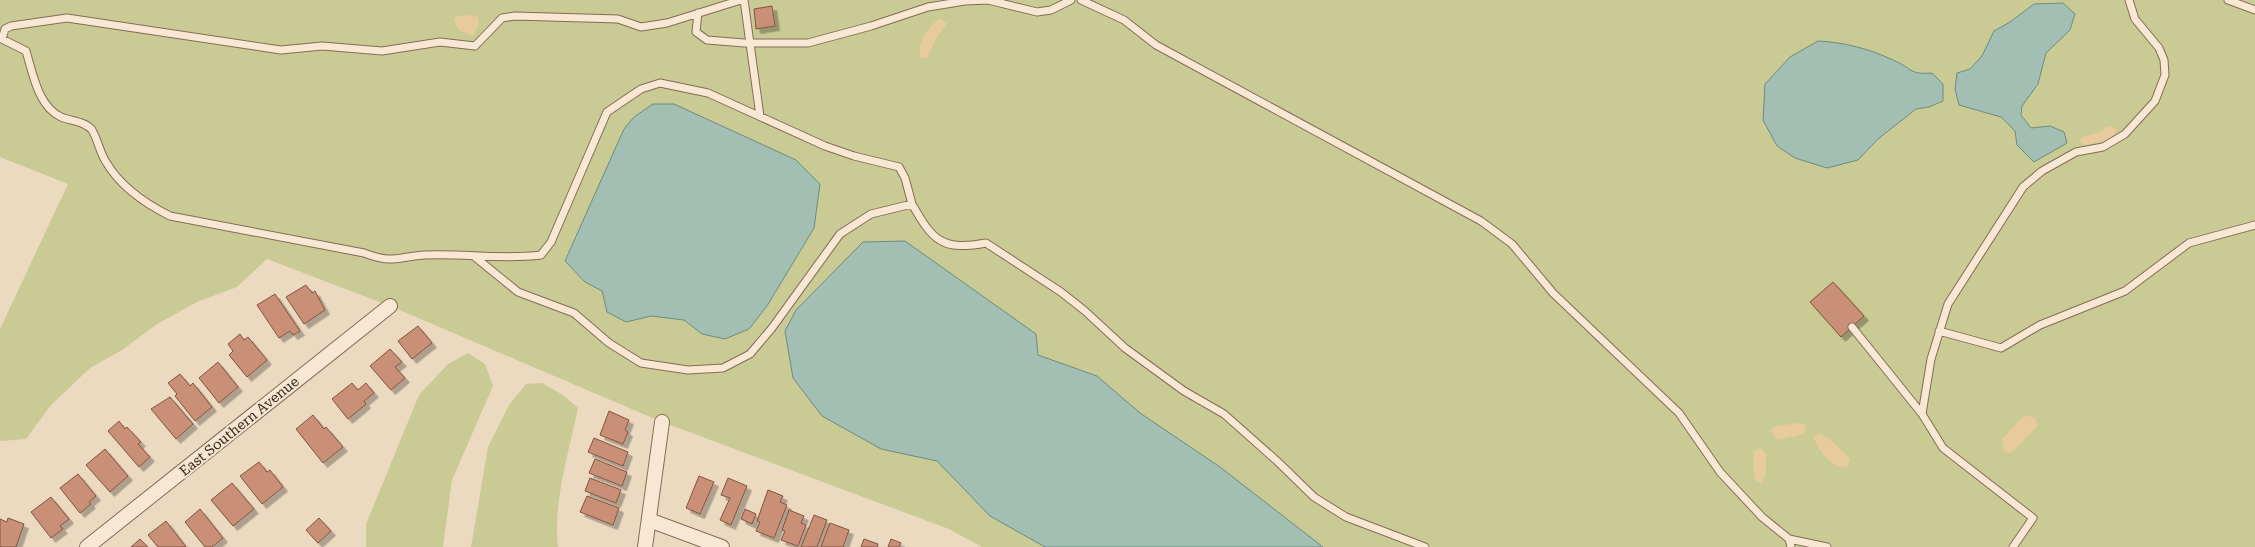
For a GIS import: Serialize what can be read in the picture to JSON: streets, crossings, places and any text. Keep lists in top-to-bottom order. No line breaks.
{"streets":{"street":["East Southern Avenue"]}}
